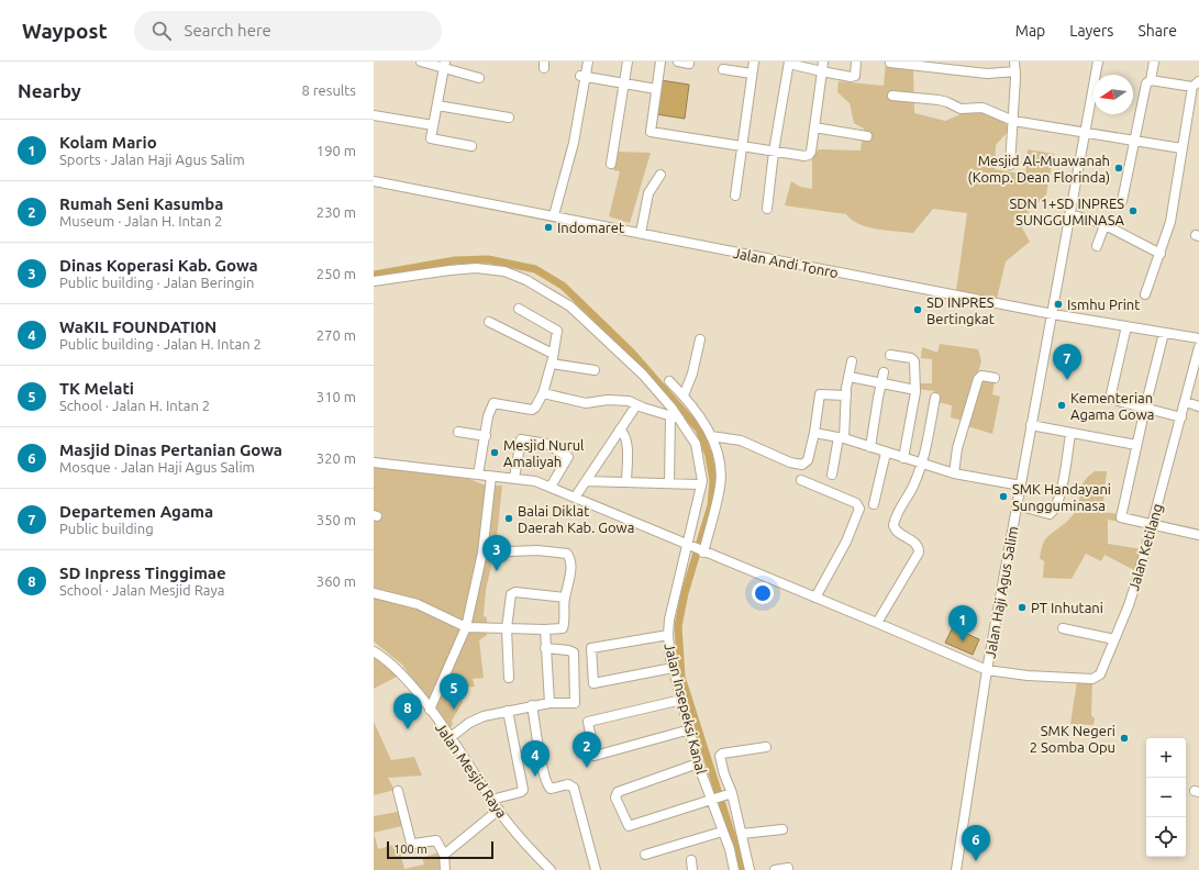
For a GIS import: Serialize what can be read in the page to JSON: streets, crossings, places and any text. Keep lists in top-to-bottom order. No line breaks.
{"streets":{"street":["Jalan Andi Tonro","Jalan Ketilang","Jalan Haji Agus Salim","Jalan Insepeksi Kanal","Jalan Mesjid Raya"]},"crossings":[["Jalan Andi Tonro","Jalan Haji Agus Salim"],["Jalan Ketilang","Jalan Haji Agus Salim"]],"places":["Mesjid Al-Muawanah (Komp. Dean Florinda)","SDN 1+SD INPRES SUNGGUMINASA","Indomaret","Ismhu Print","SD INPRES Bertingkat","Kementerian Agama Gowa","Mesjid Nurul Amaliyah","SMK Handayani Sungguminasa","Balai Diklat Daerah Kab. Gowa","PT Inhutani","SMK Negeri 2 Somba Opu"],"scale_bar":"100 m","north":"left","page":{"header":"Waypost","search":"Search here","nav":["Map","Layers","Share"],"heading":["Nearby","8 results"],"list":[{"mark":"1","name":"Kolam Mario","note":"Sports · Jalan Haji Agus Salim","value":"190 m"},{"mark":"2","name":"Rumah Seni Kasumba","note":"Museum · Jalan H. Intan 2","value":"230 m"},{"mark":"3","name":"Dinas Koperasi Kab. Gowa","note":"Public building · Jalan Beringin","value":"250 m"},{"mark":"4","name":"WaKIL FOUNDATI0N","note":"Public building · Jalan H. Intan 2","value":"270 m"},{"mark":"5","name":"TK Melati","note":"School · Jalan H. Intan 2","value":"310 m"},{"mark":"6","name":"Masjid Dinas Pertanian Gowa","note":"Mosque · Jalan Haji Agus Salim","value":"320 m"},{"mark":"7","name":"Departemen Agama","note":"Public building","value":"350 m"},{"mark":"8","name":"SD Inpress Tinggimae","note":"School · Jalan Mesjid Raya","value":"360 m"}],"pins":["7","3","1","5","8","2","4","6"],"map_buttons":["+","−"],"scale":"100 m"}}
